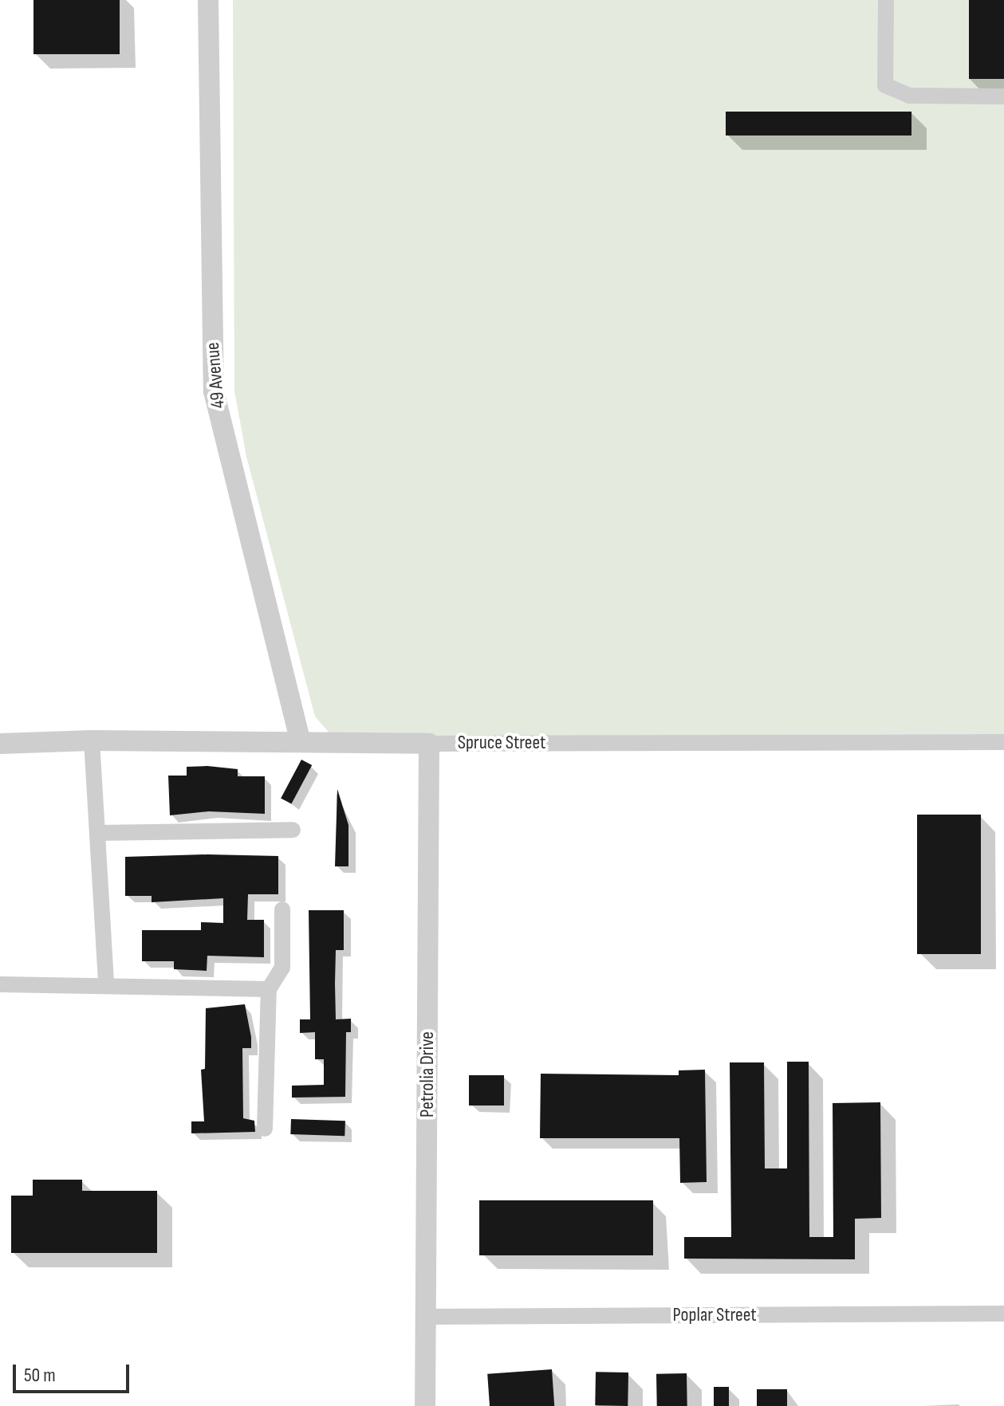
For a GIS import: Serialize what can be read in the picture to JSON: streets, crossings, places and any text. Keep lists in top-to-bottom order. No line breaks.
{"streets":{"street":["49 Avenue","Spruce Street","Petrolia Drive","Poplar Street"]},"crossings":[["49 Avenue","Spruce Street"],["Spruce Street","Petrolia Drive"],["Petrolia Drive","Poplar Street"]],"scale_bar":"50 m"}
